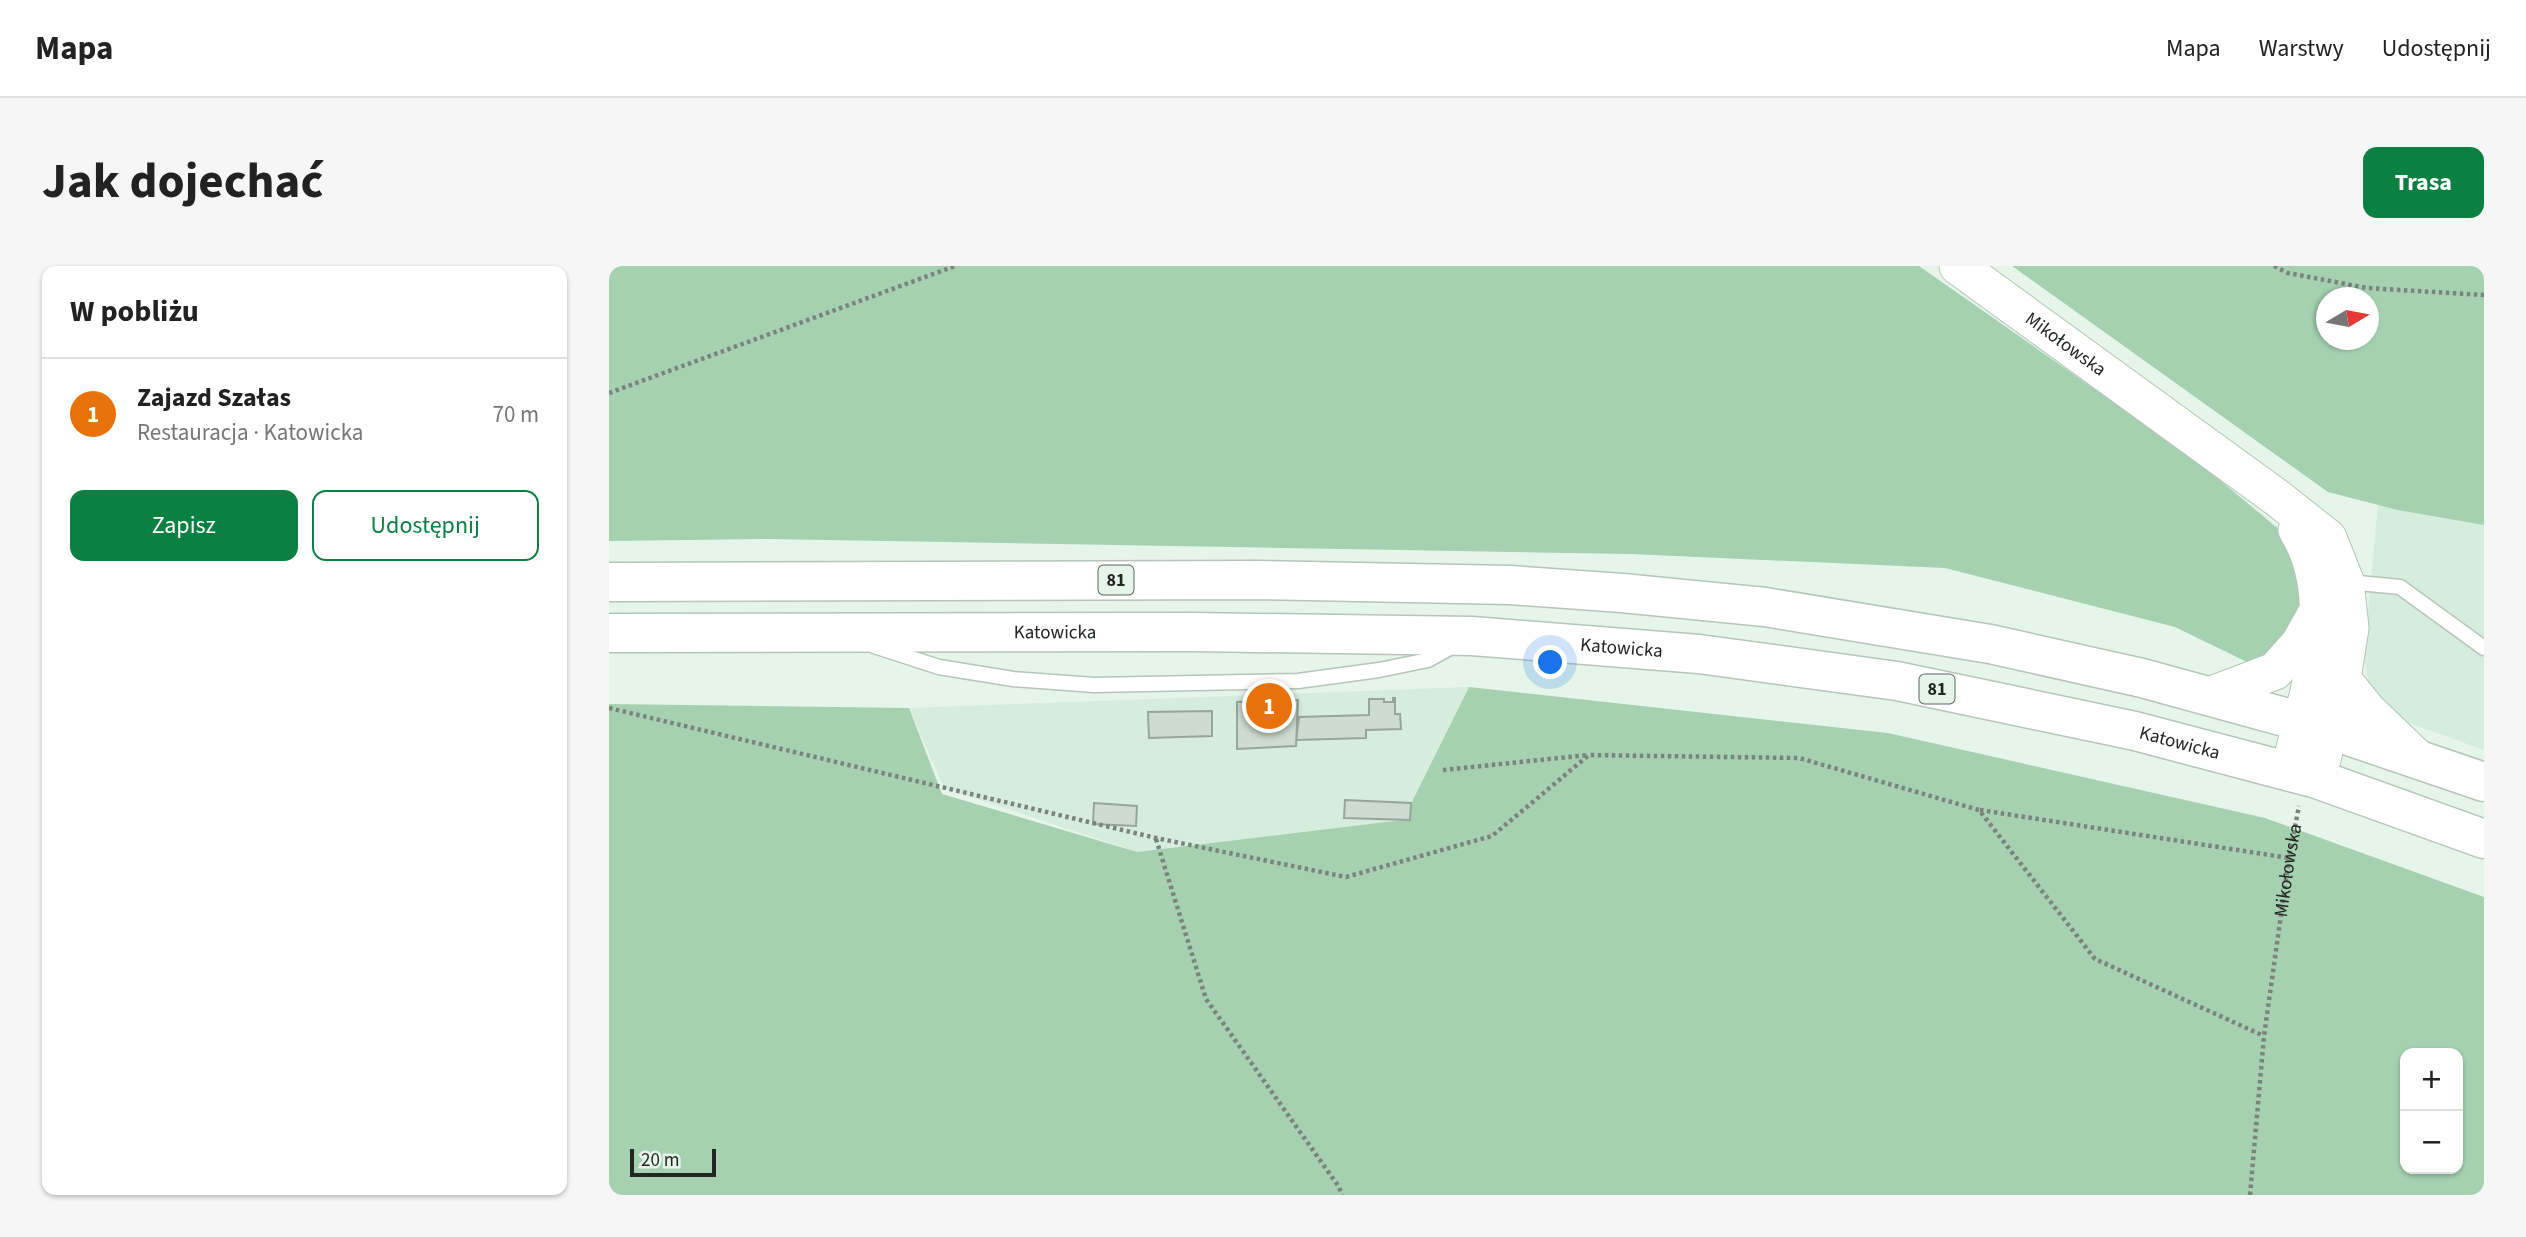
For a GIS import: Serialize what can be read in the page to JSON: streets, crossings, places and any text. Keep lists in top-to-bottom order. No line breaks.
{"streets":{"main road":["81","Katowicka"],"street":["Mikołowska"]},"crossings":[["Mikołowska","81"],["Mikołowska","Katowicka"]],"scale_bar":"20 m","north":"right","page":{"header":"Mapa","nav":["Mapa","Warstwy","Udostępnij"],"title":"Jak dojechać","buttons":["Trasa",["Zapisz","Udostępnij"]],"heading":"W pobliżu","list":[{"mark":"1","name":"Zajazd Szałas","note":"Restauracja · Katowicka","value":"70 m"}],"pins":"1","map_buttons":["+","−"],"scale":"20 m"}}
